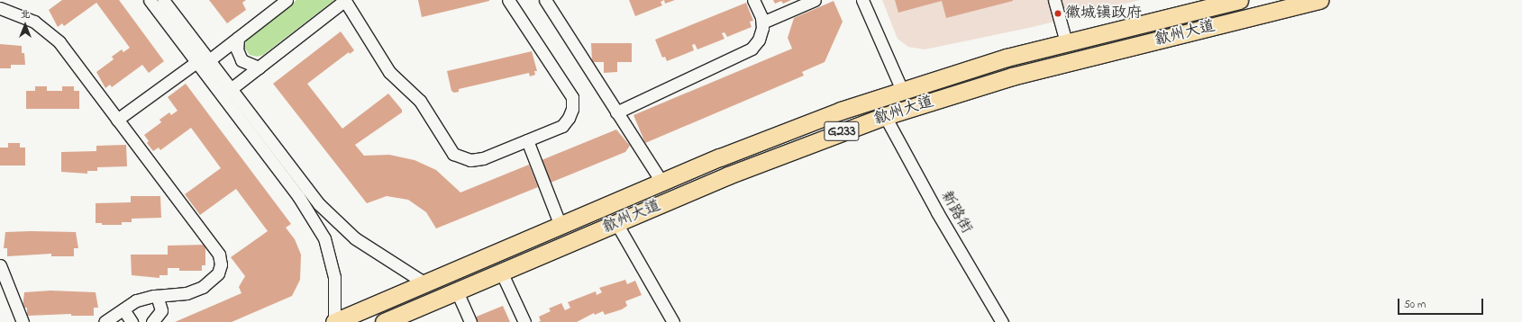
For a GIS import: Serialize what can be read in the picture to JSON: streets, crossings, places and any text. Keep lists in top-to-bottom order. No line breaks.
{"streets":{"highway":["歙州大道","G233"],"street":["新路街"]},"crossings":[["歙州大道","新路街"]],"places":["徽城镇政府"],"scale_bar":"50 m","north":"top"}
